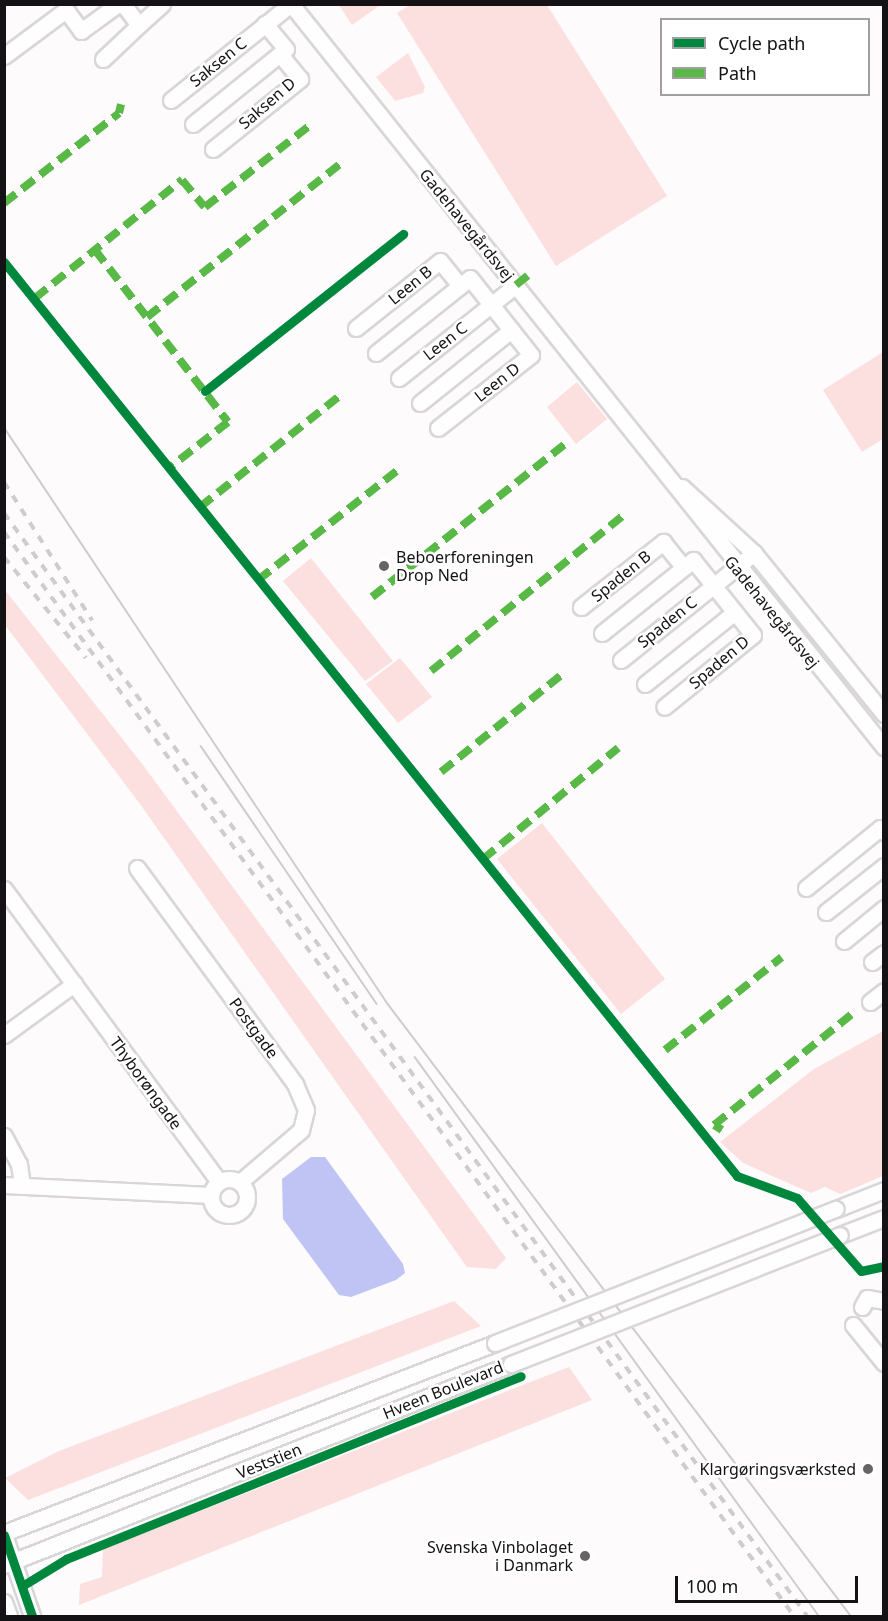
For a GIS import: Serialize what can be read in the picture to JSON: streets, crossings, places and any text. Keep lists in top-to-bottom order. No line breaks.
{"streets":{"street":["Saksen C","Saksen D","Gadehavegårdsvej","Leen B","Leen C","Leen D","Spaden B","Spaden C","Spaden D","Postgade","Thyborøngade","Hveen Boulevard"],"cycle path":["Veststien"]},"crossings":[["Saksen C","Saksen D"],["Saksen C","Gadehavegårdsvej"],["Gadehavegårdsvej","Leen C"],["Gadehavegårdsvej","Spaden C"],["Leen C","Leen D"],["Spaden C","Spaden D"],["Postgade","Thyborøngade"]],"places":["Beboerforeningen Drop Ned","Klargøringsværksted","Svenska Vinbolaget i Danmark"],"legend":["Cycle path","Path"],"scale_bar":"100 m"}
